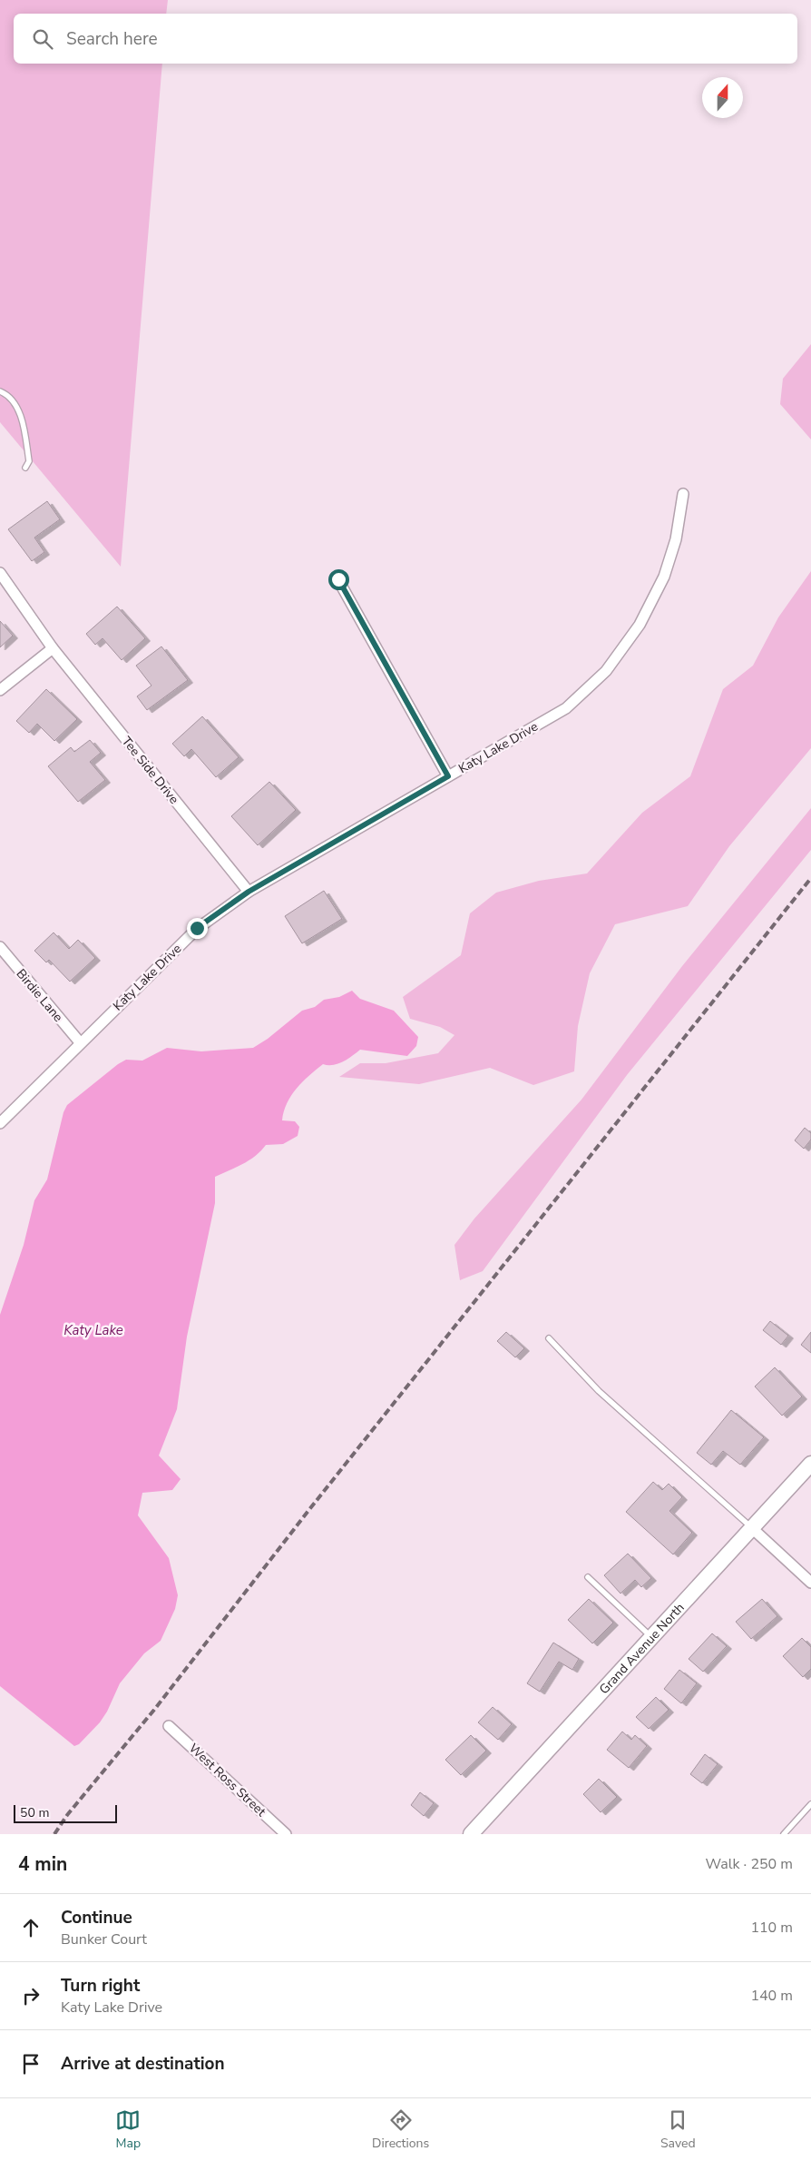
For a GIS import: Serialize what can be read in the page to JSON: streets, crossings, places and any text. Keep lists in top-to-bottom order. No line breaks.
{"streets":{"main road":["Grand Avenue North"],"street":["Katy Lake Drive","Tee Side Drive","Birdie Lane","West Ross Street"]},"crossings":[["Katy Lake Drive","Tee Side Drive"],["Katy Lake Drive","Birdie Lane"]],"water":["Katy Lake"],"scale_bar":"50 m","north":"top","page":{"search":"Search here","scale":"50 m","heading":["4 min","Walk · 250 m"],"list":[["Continue","Bunker Court","110 m"],["Turn right","Katy Lake Drive","140 m"],"Arrive at destination"],"nav":["Map","Directions","Saved"]}}
